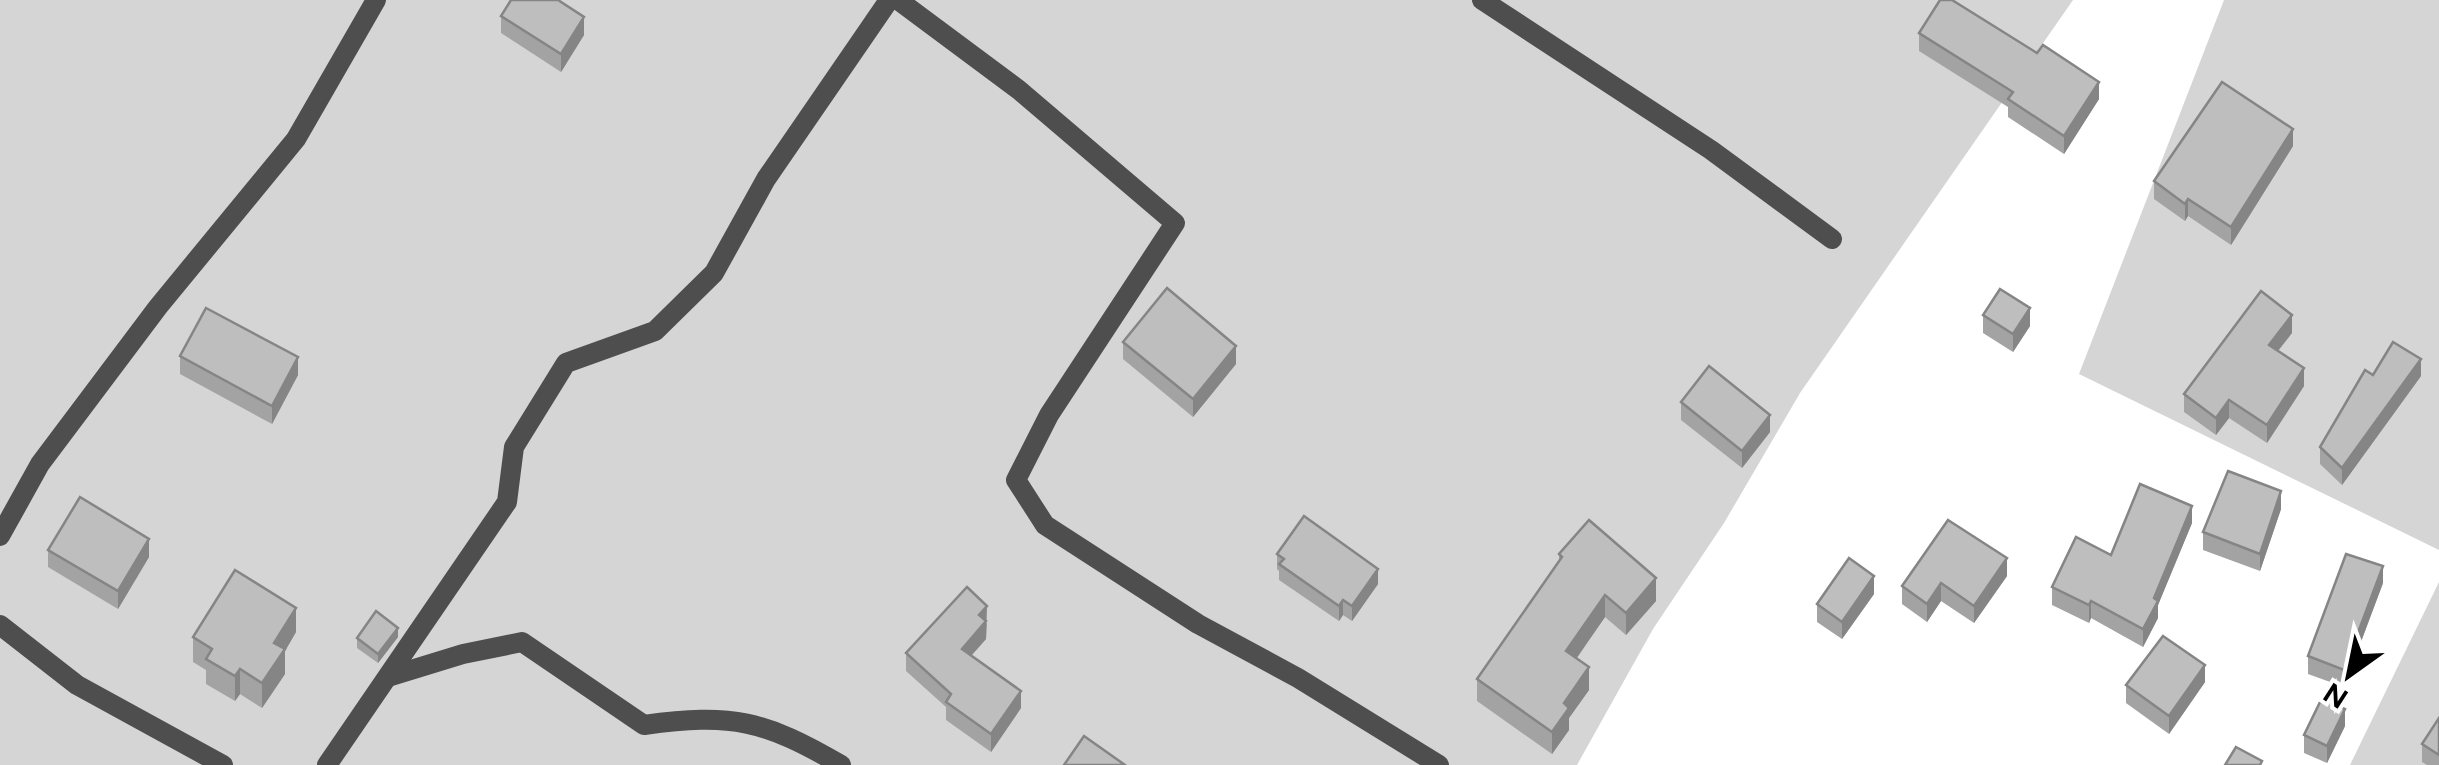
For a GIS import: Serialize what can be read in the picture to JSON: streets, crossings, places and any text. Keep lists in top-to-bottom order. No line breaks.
{"north":"bottom left"}
